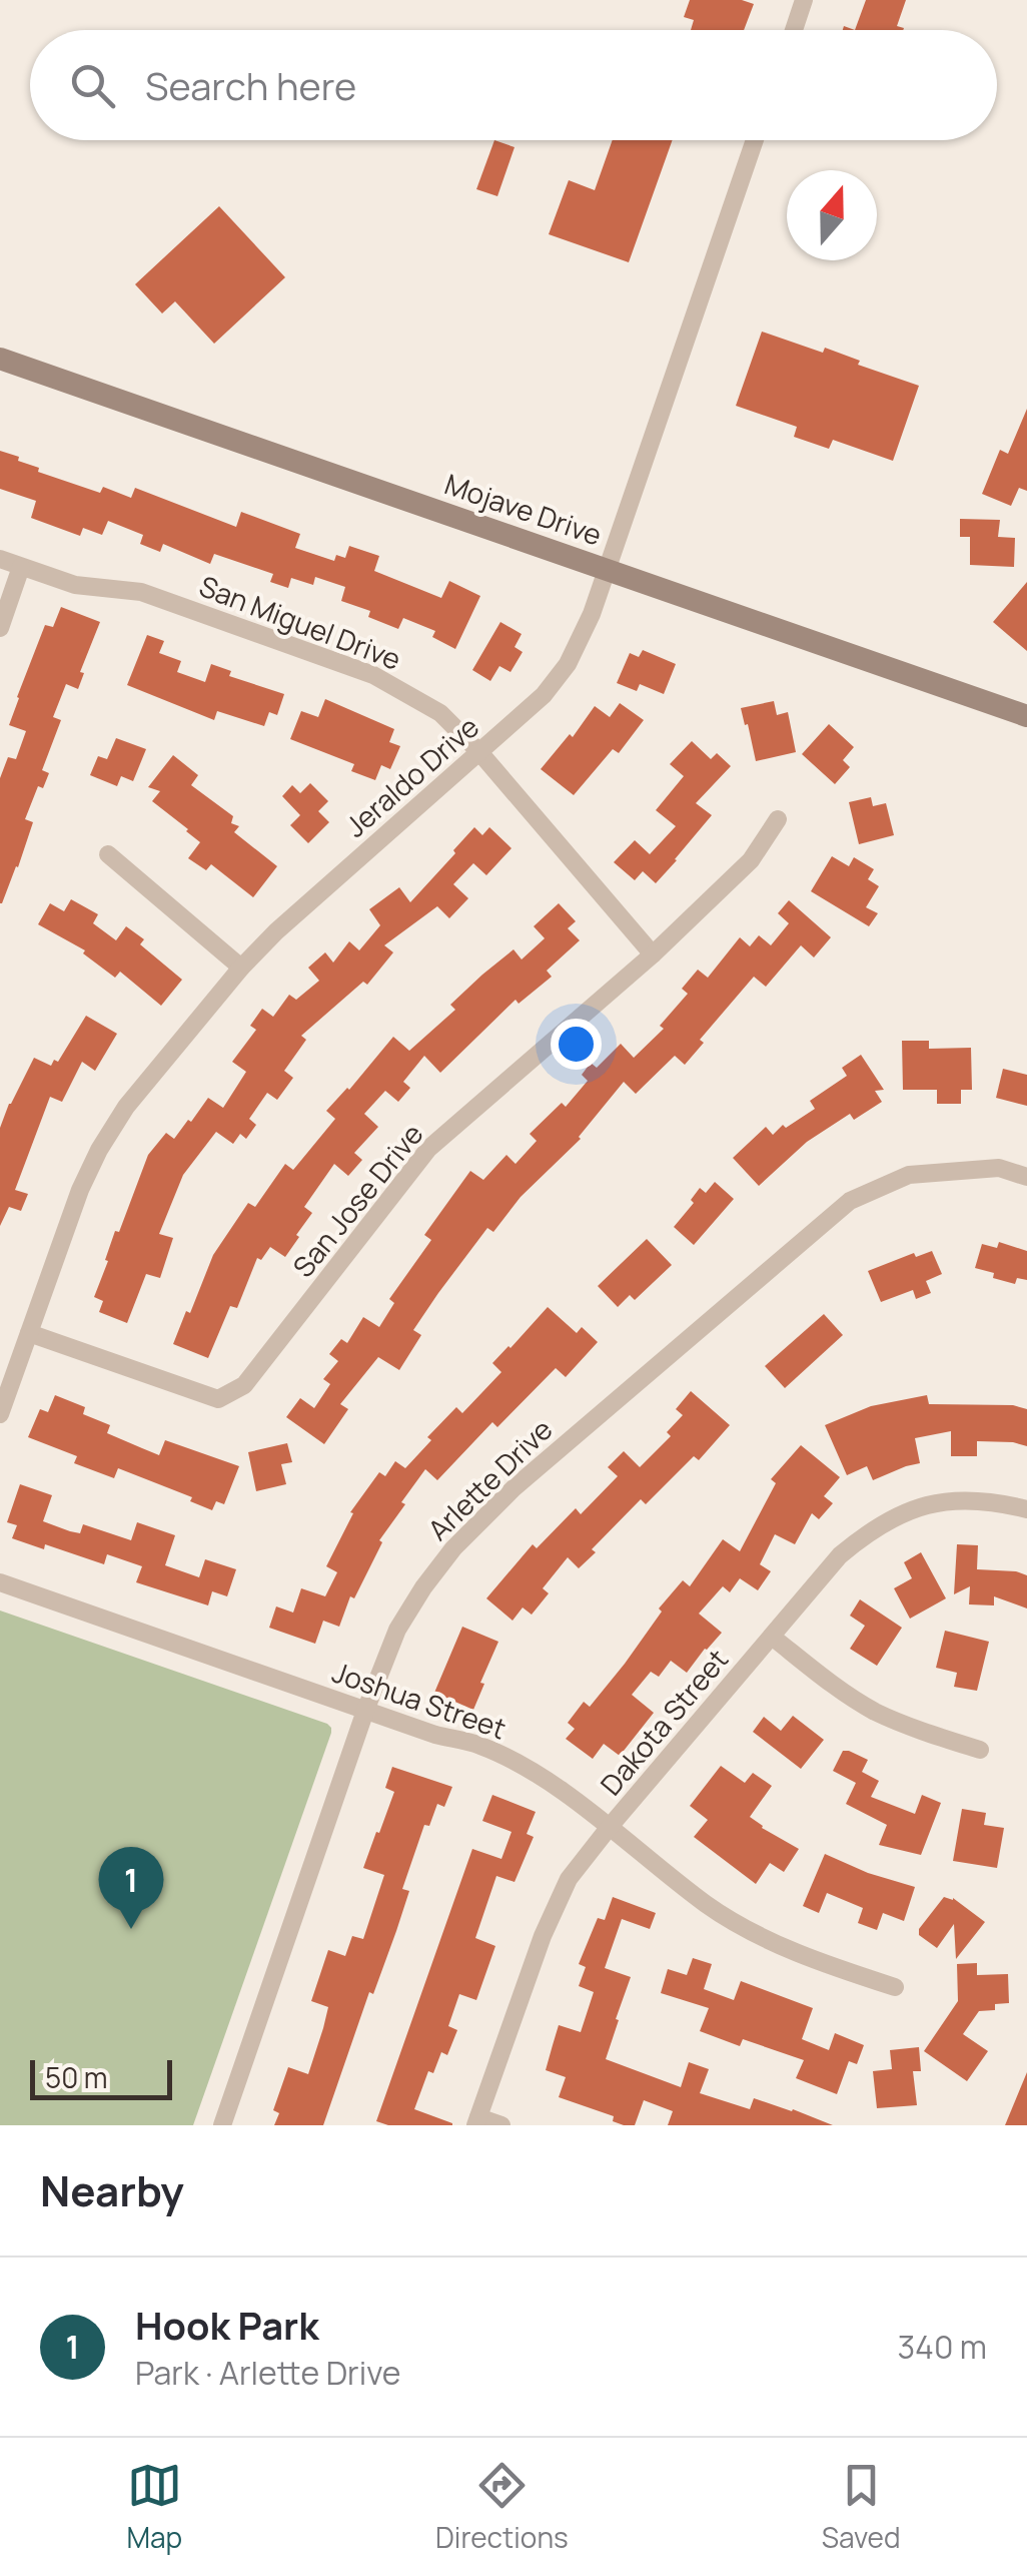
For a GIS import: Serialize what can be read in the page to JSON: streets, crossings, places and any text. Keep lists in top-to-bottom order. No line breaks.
{"streets":{"main road":["Mojave Drive"],"street":["San Miguel Drive","Jeraldo Drive","San Jose Drive","Arlette Drive","Joshua Street","Dakota Street"]},"crossings":[["Mojave Drive","Jeraldo Drive"],["San Miguel Drive","Jeraldo Drive"],["San Miguel Drive","San Jose Drive"],["Jeraldo Drive","San Jose Drive"],["Arlette Drive","Joshua Street"],["Joshua Street","Dakota Street"]],"scale_bar":"50 m","north":"top","page":{"search":"Search here","pins":"1","scale":"50 m","heading":"Nearby","list":[{"mark":"1","name":"Hook Park","note":"Park · Arlette Drive","value":"340 m"}],"nav":["Map","Directions","Saved"]}}
